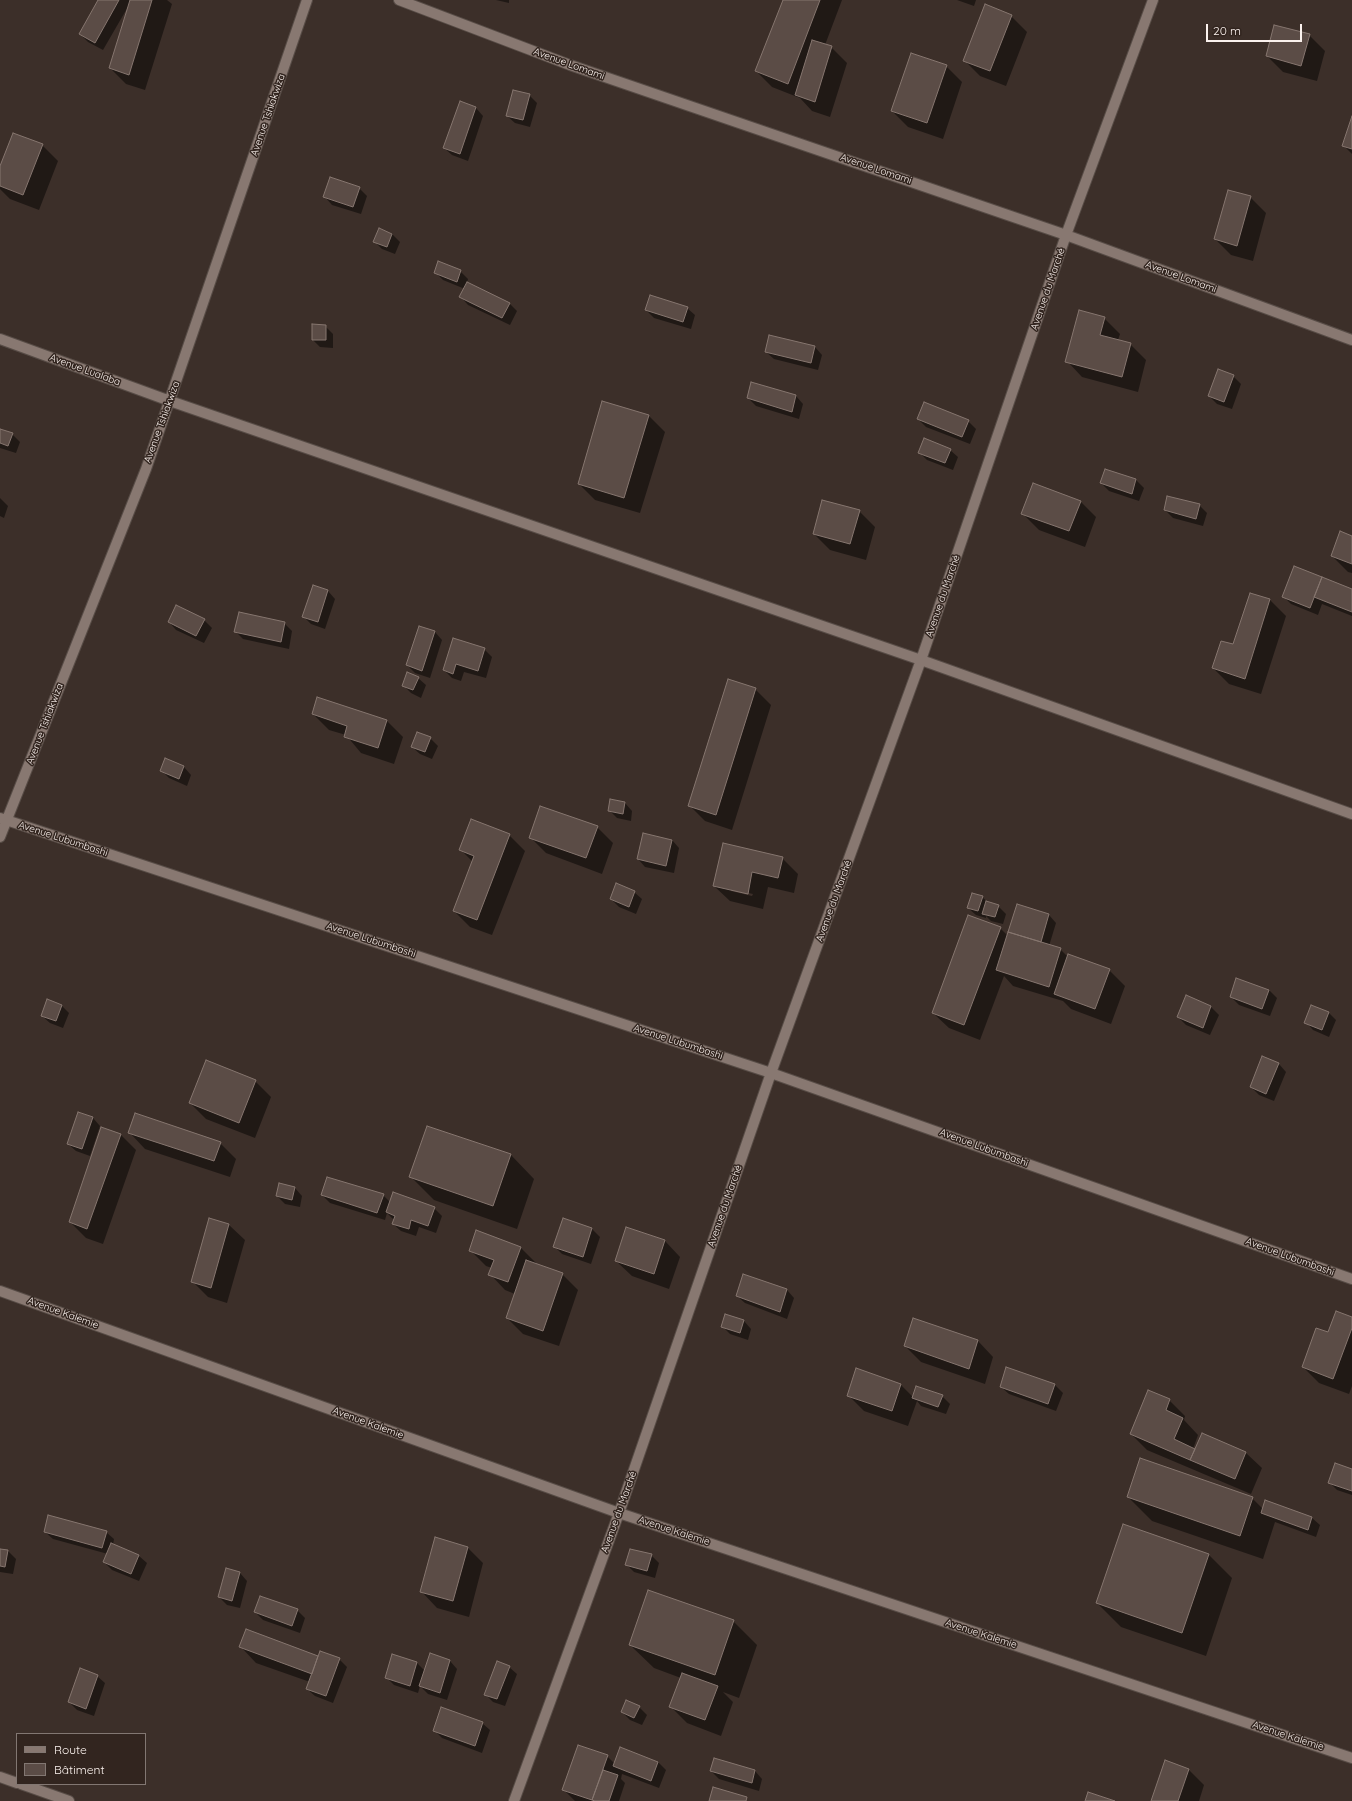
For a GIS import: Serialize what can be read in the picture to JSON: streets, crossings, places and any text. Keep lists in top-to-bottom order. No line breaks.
{"streets":{"street":["Avenue Lomami","Avenue Tshiakwiza","Avenue du Marché","Avenue Lualaba","Avenue Lubumbashi","Avenue Kalemie"]},"crossings":[["Avenue Lomami","Avenue du Marché"],["Avenue Tshiakwiza","Avenue Lualaba"],["Avenue Tshiakwiza","Avenue Lubumbashi"],["Avenue du Marché","Avenue Lualaba"],["Avenue du Marché","Avenue Lubumbashi"],["Avenue du Marché","Avenue Kalemie"]],"legend":["Route","Bâtiment"],"scale_bar":"20 m"}
